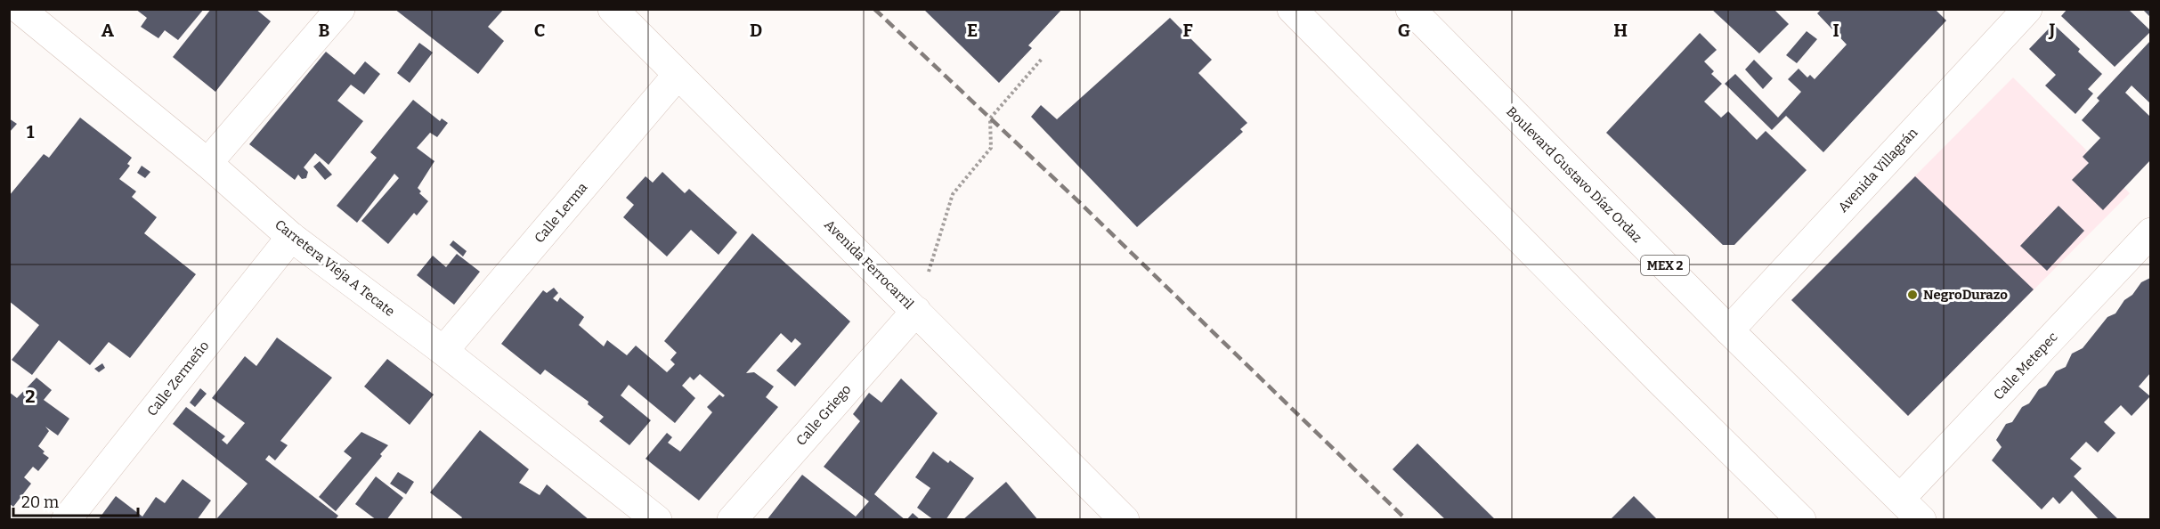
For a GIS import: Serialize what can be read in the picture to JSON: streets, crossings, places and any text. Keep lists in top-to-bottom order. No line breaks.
{"streets":{"street":["Avenida Villagrán","Boulevard Gustavo Díaz Ordaz","Calle Lerma","Avenida Ferrocarril","MEX 2","Carretera Vieja A Tecate","Calle Metepec","Calle Zermeño","Calle Griego"]},"crossings":[["Avenida Villagrán","Boulevard Gustavo Díaz Ordaz"],["Boulevard Gustavo Díaz Ordaz","Calle Metepec"],["Calle Lerma","Avenida Ferrocarril"],["Calle Lerma","Carretera Vieja A Tecate"],["Avenida Ferrocarril","Calle Griego"],["Carretera Vieja A Tecate","Calle Zermeño"]],"places":["NegroDurazo"],"scale_bar":"20 m","grid":{"columns":["A","B","C","D","E","F","G","H","I","J"],"rows":["1","2"]}}
